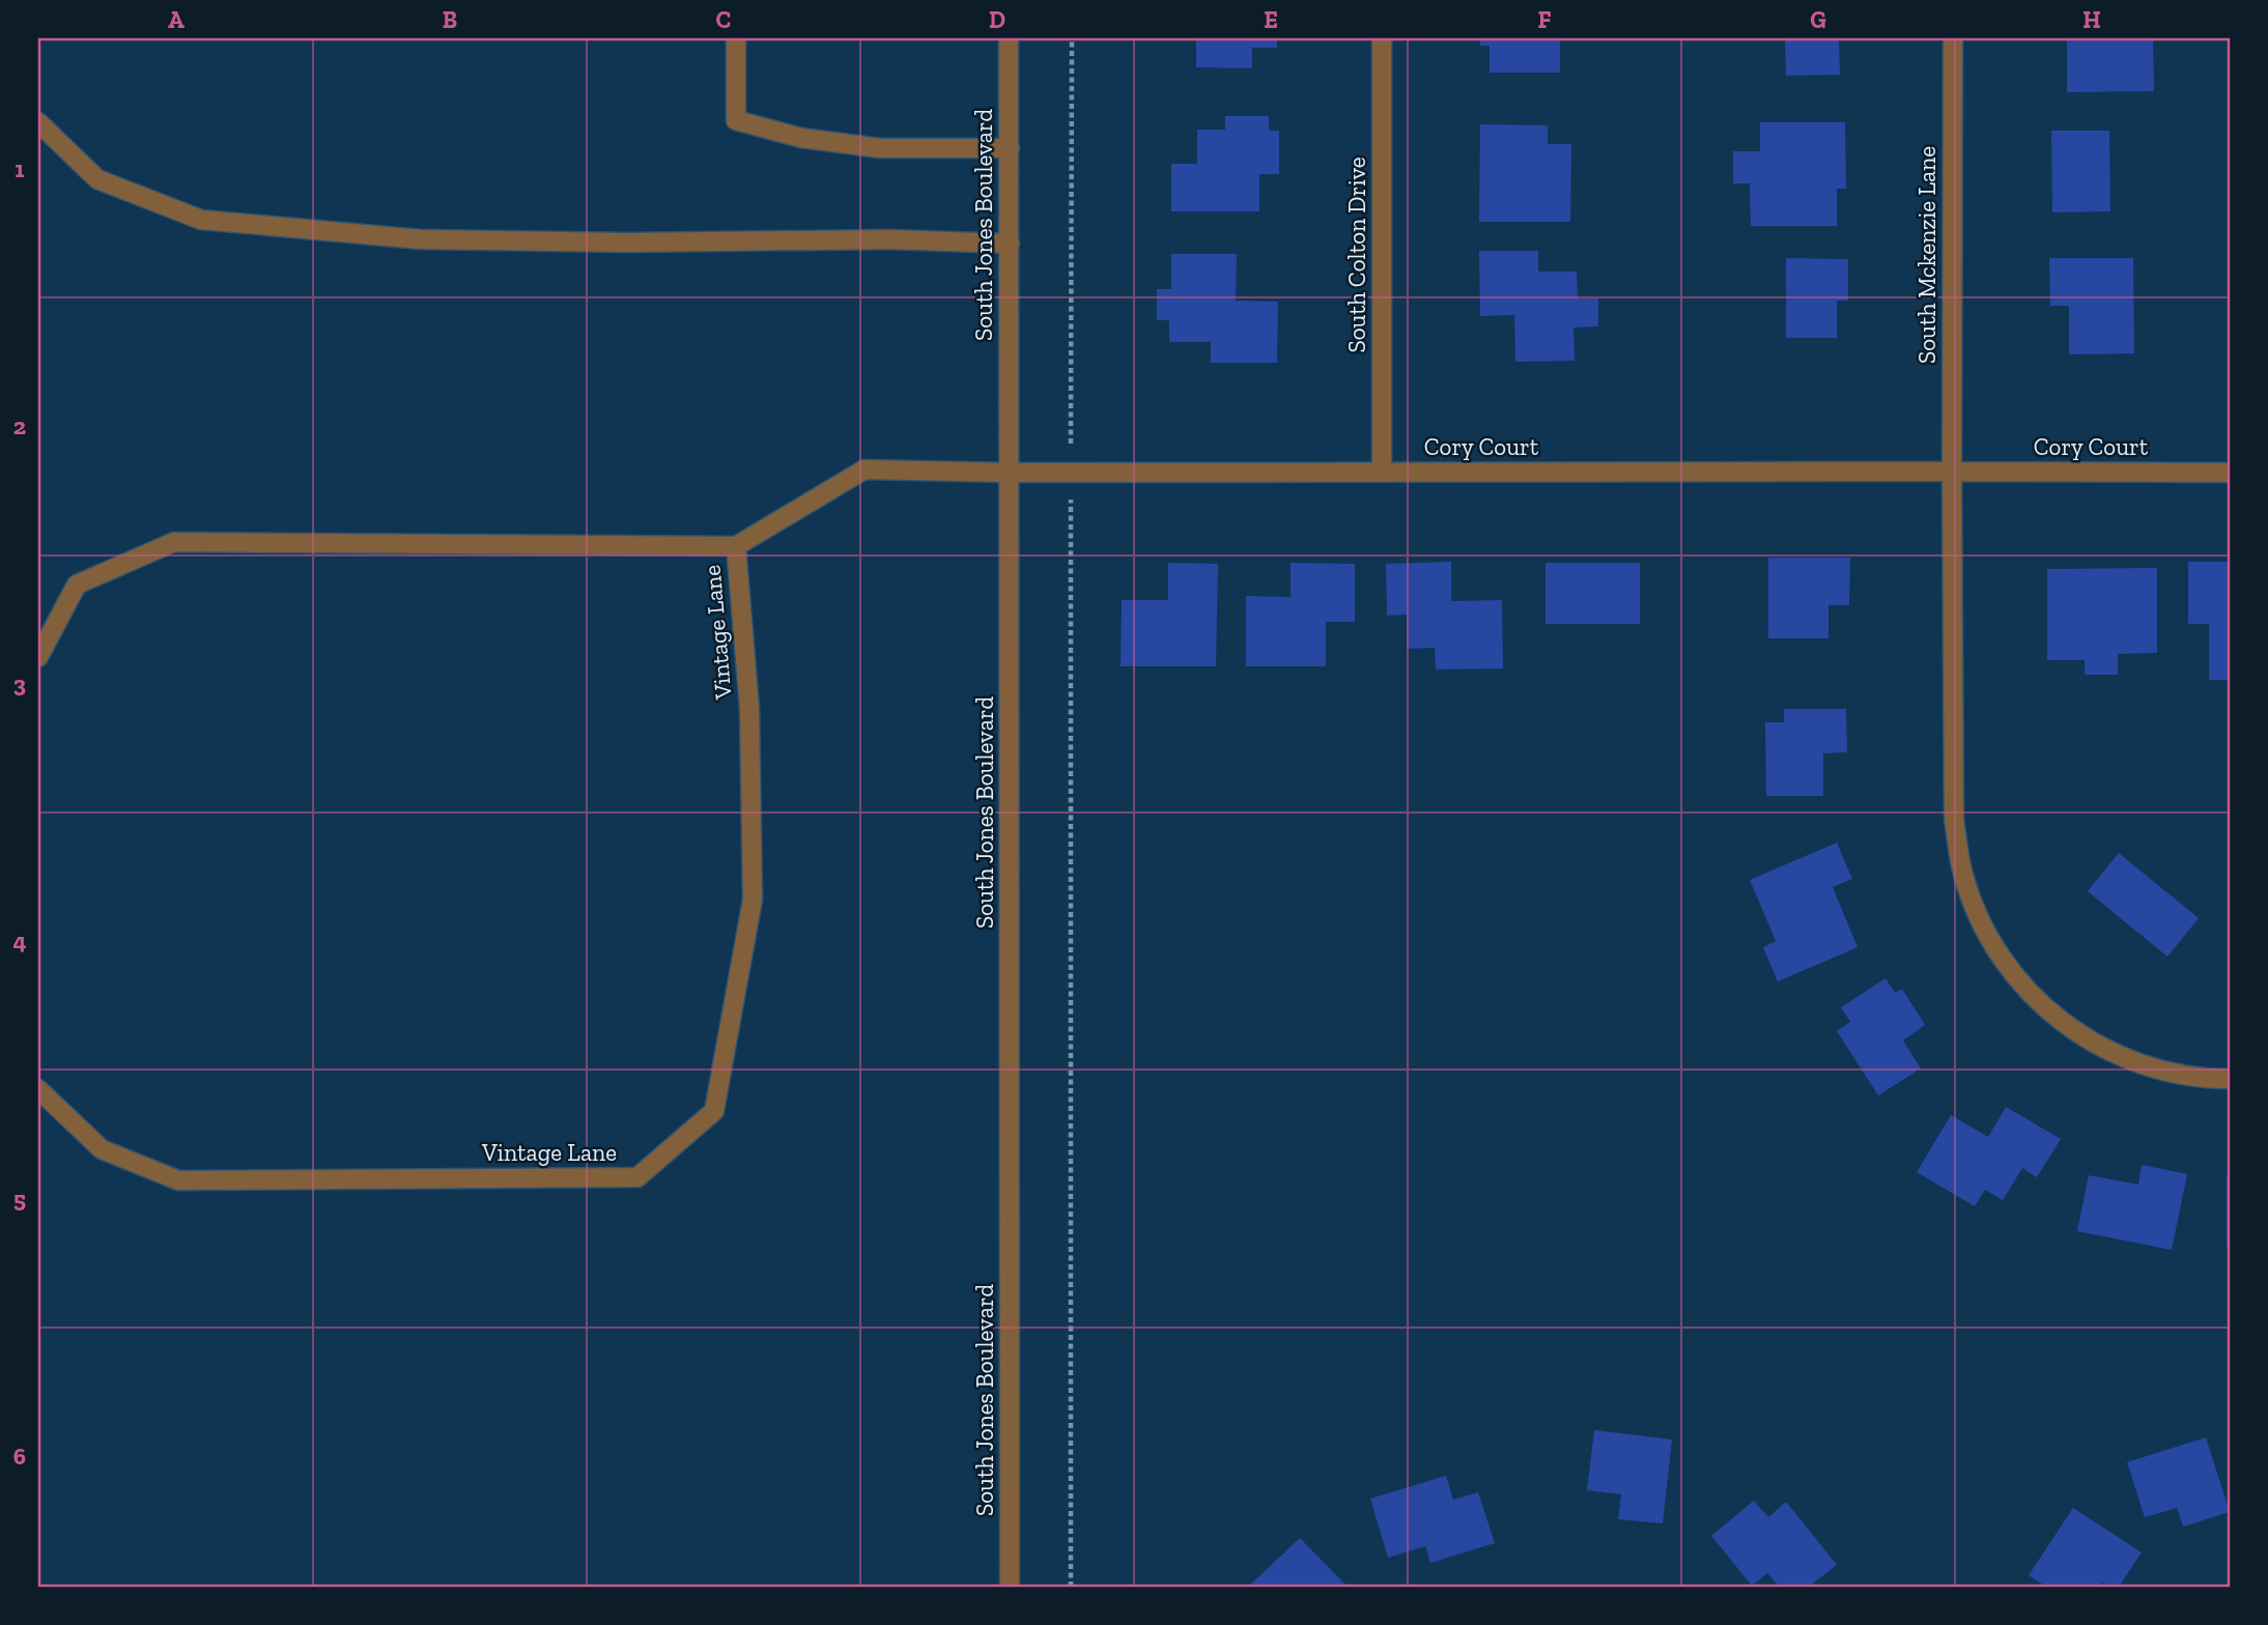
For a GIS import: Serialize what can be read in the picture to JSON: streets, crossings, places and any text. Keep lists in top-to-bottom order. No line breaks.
{"streets":{"street":["South Jones Boulevard","South Colton Drive","South Mckenzie Lane","Cory Court","Vintage Lane"]},"crossings":[["South Jones Boulevard","Cory Court"],["South Jones Boulevard","Vintage Lane"],["South Colton Drive","Cory Court"],["South Mckenzie Lane","Cory Court"],["Cory Court","Vintage Lane"]],"grid":{"columns":["A","B","C","D","E","F","G","H"],"rows":["1","2","3","4","5","6"]}}
